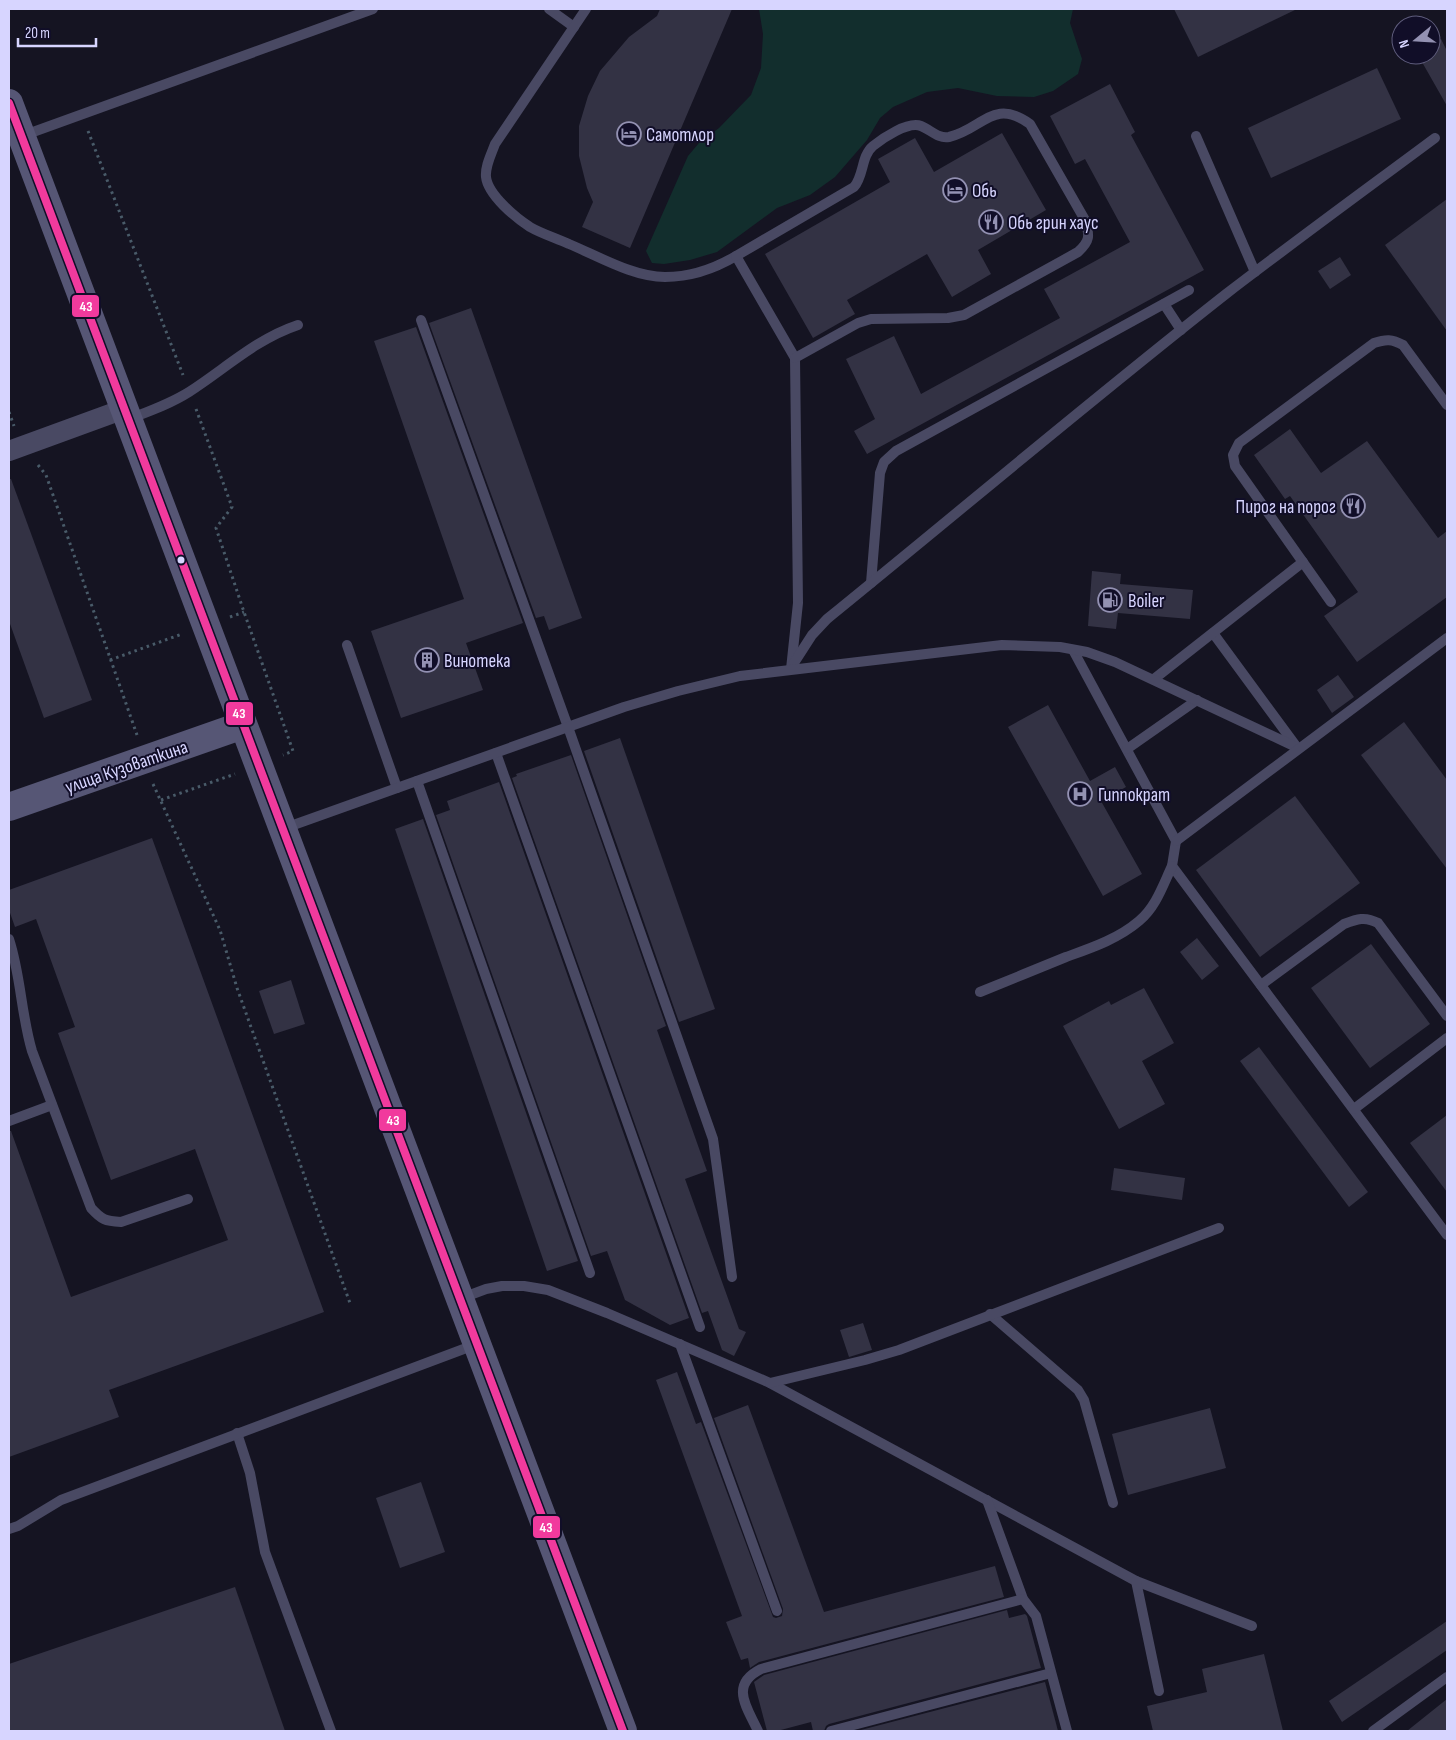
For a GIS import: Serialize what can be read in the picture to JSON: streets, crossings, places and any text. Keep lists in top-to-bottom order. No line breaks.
{"streets":{"main road":["улица Кузоваткина"]},"places":{"hotel":["Самотлор","Обь"],"restaurant":["Обь грин хаус","Пирог на порог"],"fuel station":["Boiler"],"building":["Винотека"],"hospital":["Гиппократ"]},"lines":["transit line 43"],"scale_bar":"20 m","north":"left"}
